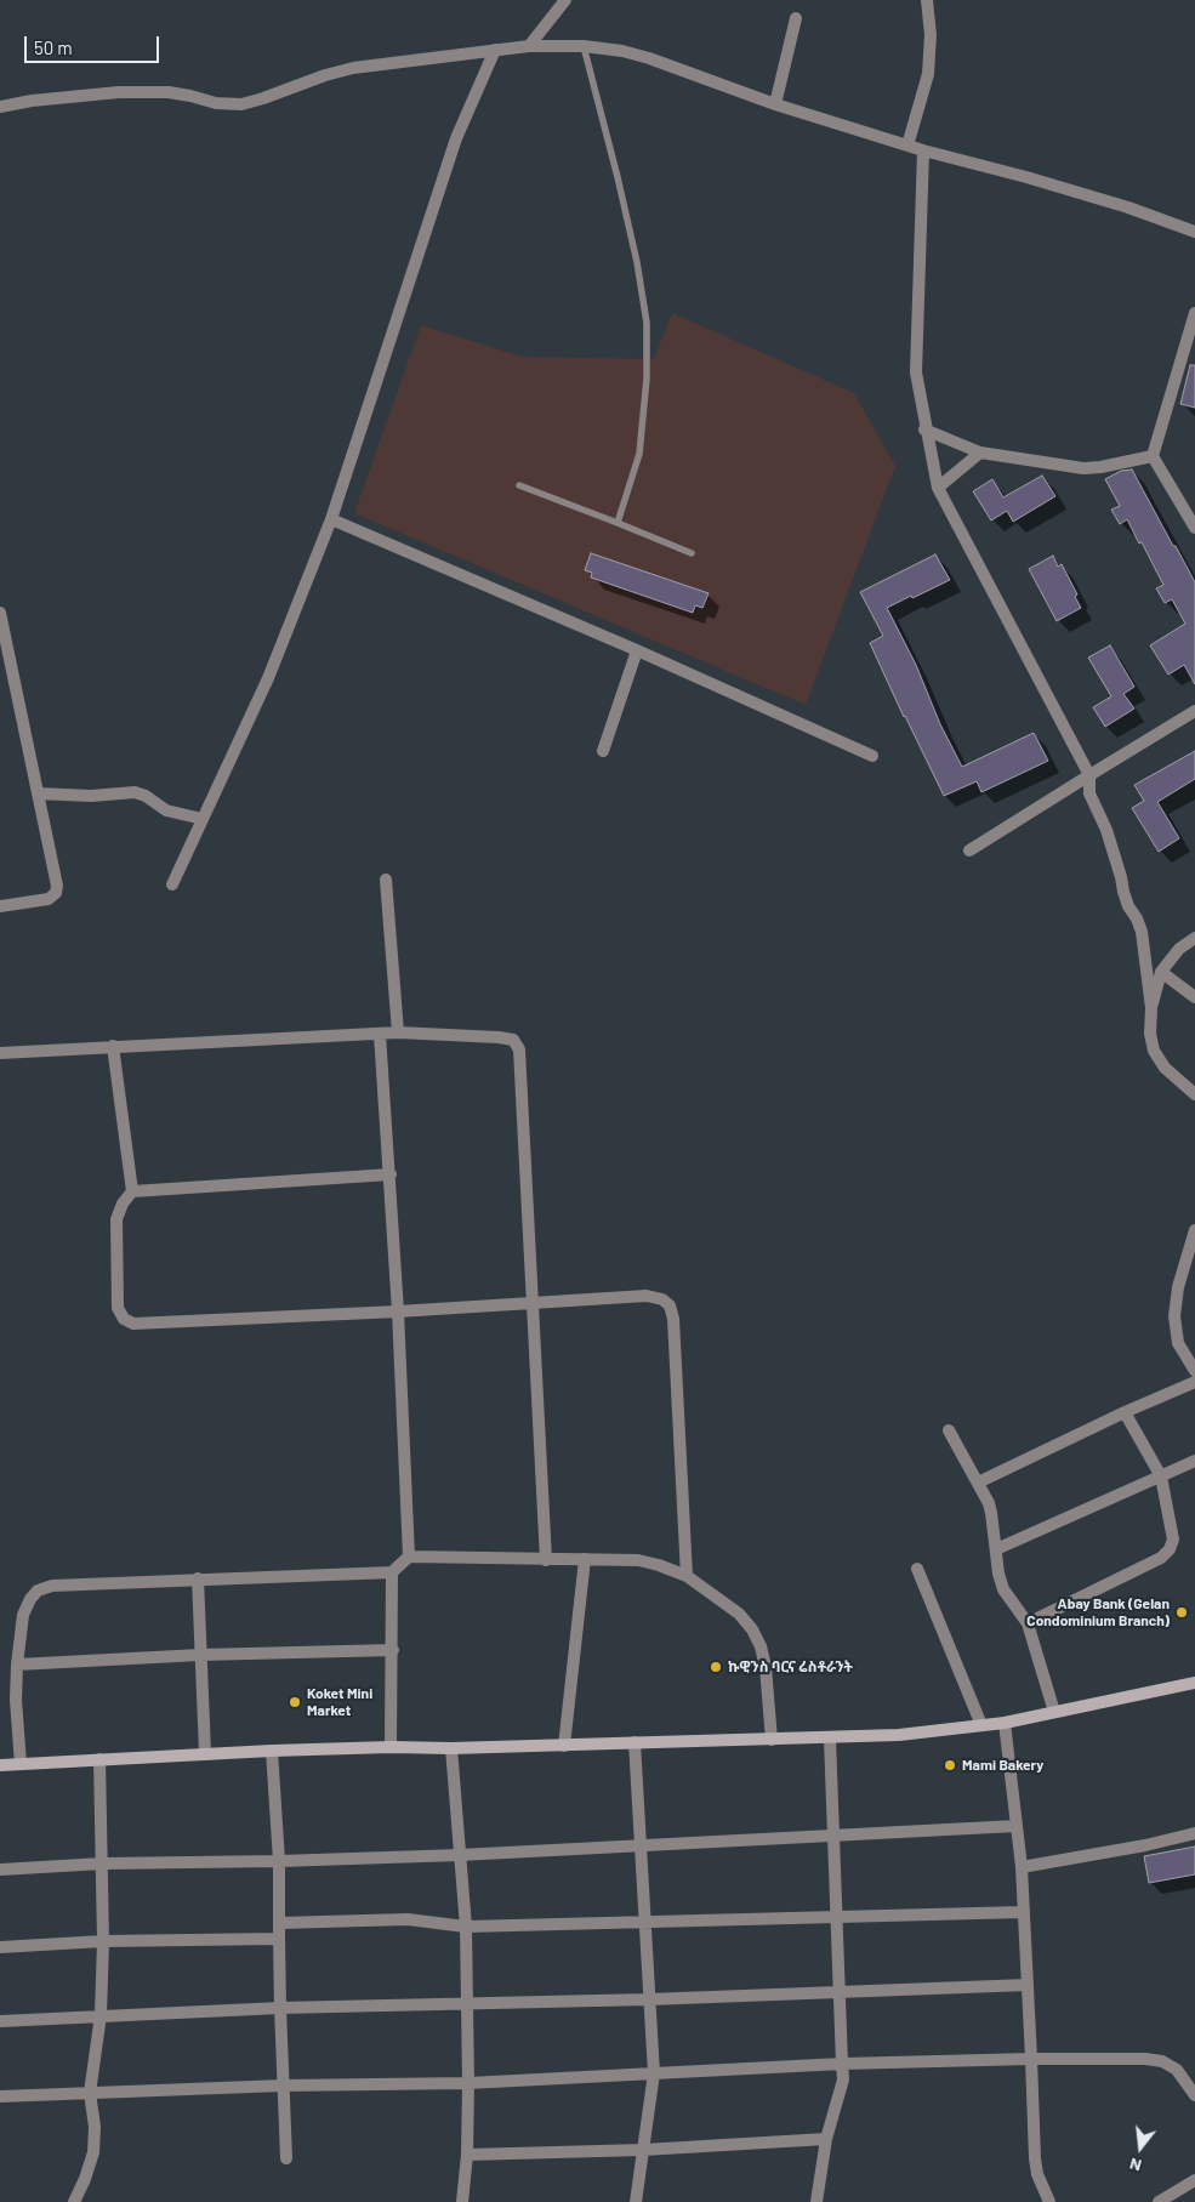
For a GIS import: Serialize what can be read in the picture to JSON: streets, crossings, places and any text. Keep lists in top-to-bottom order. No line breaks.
{"places":["Abay Bank (Gelan Condominium Branch)","ኩዊንስ ባርና ሬስቶራንት","Koket Mini Market","Mami Bakery"],"scale_bar":"50 m","north":"bottom"}
